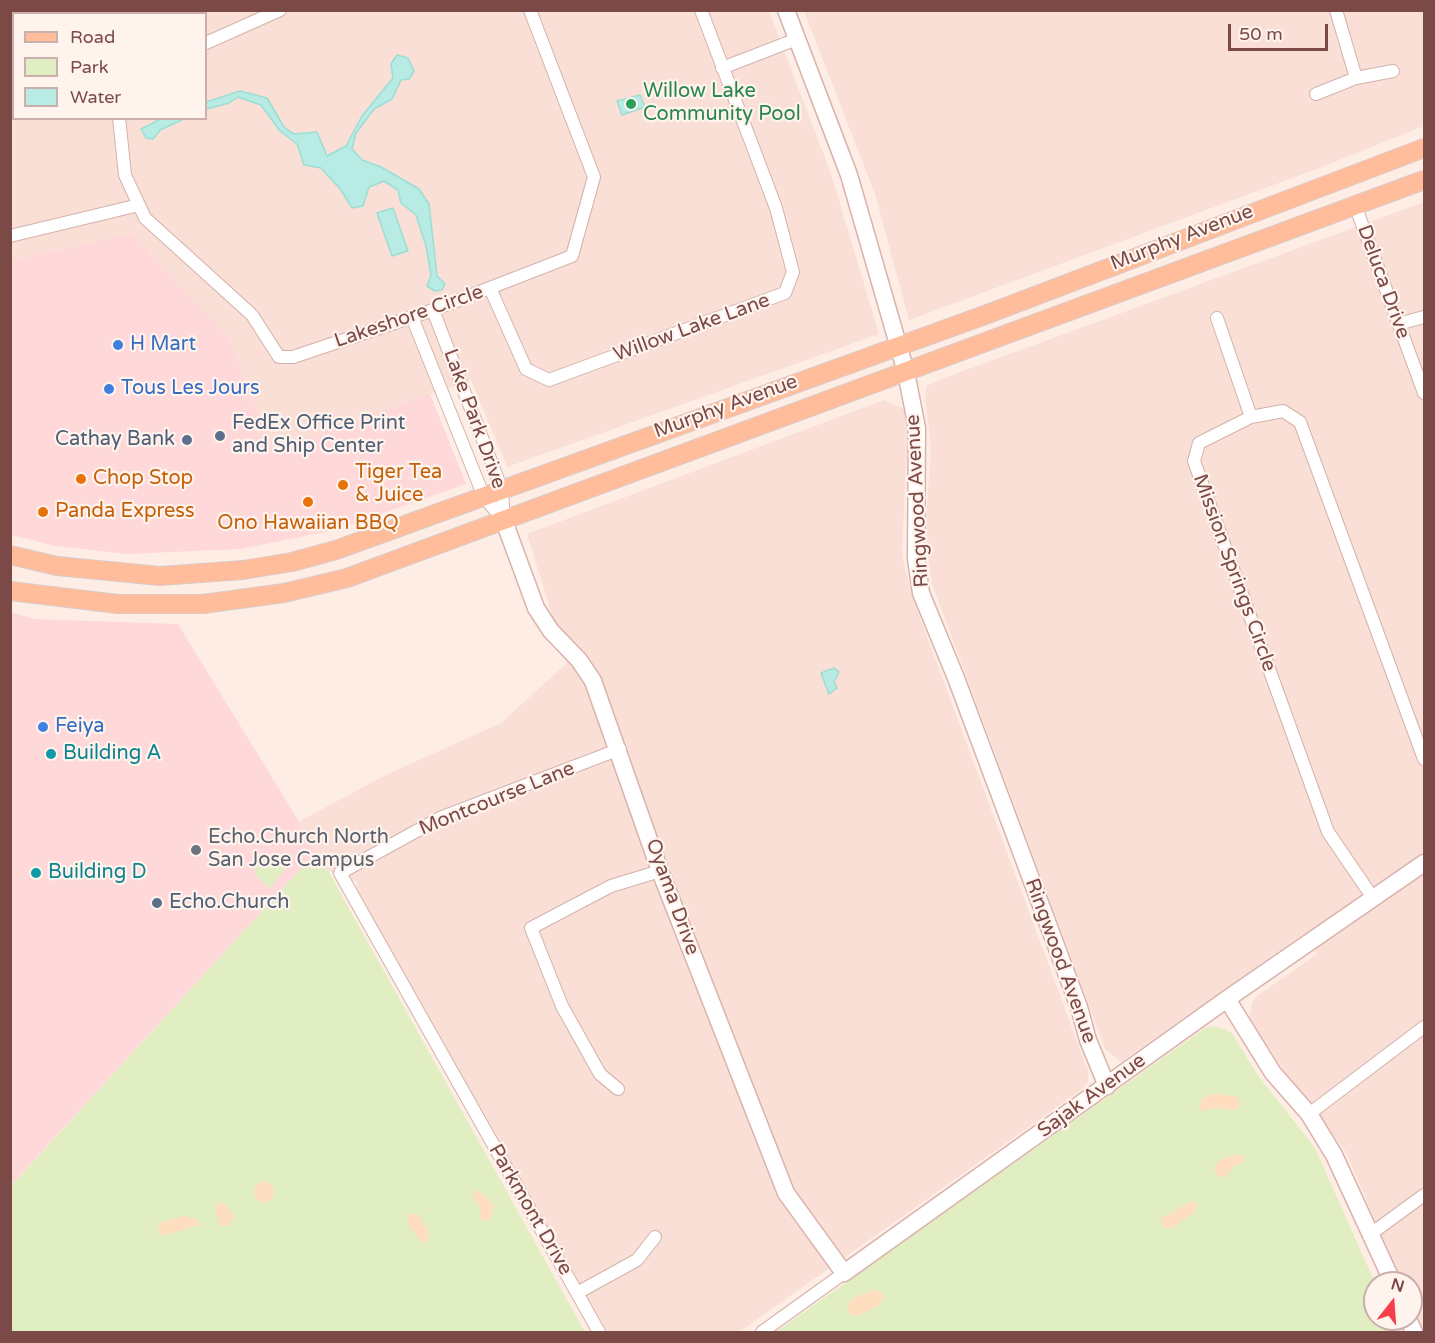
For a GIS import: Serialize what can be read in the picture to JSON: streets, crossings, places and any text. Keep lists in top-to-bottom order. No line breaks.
{"streets":{"main road":["Murphy Avenue"],"street":["Deluca Drive","Lakeshore Circle","Willow Lake Lane","Lake Park Drive","Ringwood Avenue","Mission Springs Circle","Montcourse Lane","Oyama Drive","Sajak Avenue","Parkmont Drive"]},"crossings":[["Murphy Avenue","Deluca Drive"],["Murphy Avenue","Lake Park Drive"],["Murphy Avenue","Ringwood Avenue"],["Murphy Avenue","Oyama Drive"],["Lakeshore Circle","Willow Lake Lane"],["Lakeshore Circle","Lake Park Drive"],["Lake Park Drive","Oyama Drive"],["Ringwood Avenue","Sajak Avenue"],["Mission Springs Circle","Sajak Avenue"],["Montcourse Lane","Oyama Drive"],["Montcourse Lane","Parkmont Drive"],["Oyama Drive","Sajak Avenue"]],"places":["Willow Lake Community Pool","H Mart","Tous Les Jours","FedEx Office Print and Ship Center","Cathay Bank","Chop Stop","Tiger Tea & Juice","Ono Hawaiian BBQ","Panda Express","Feiya","Building A","Echo.Church North San Jose Campus","Building D","Echo.Church"],"legend":["Road","Park","Water"],"scale_bar":"50 m","north":"top"}
